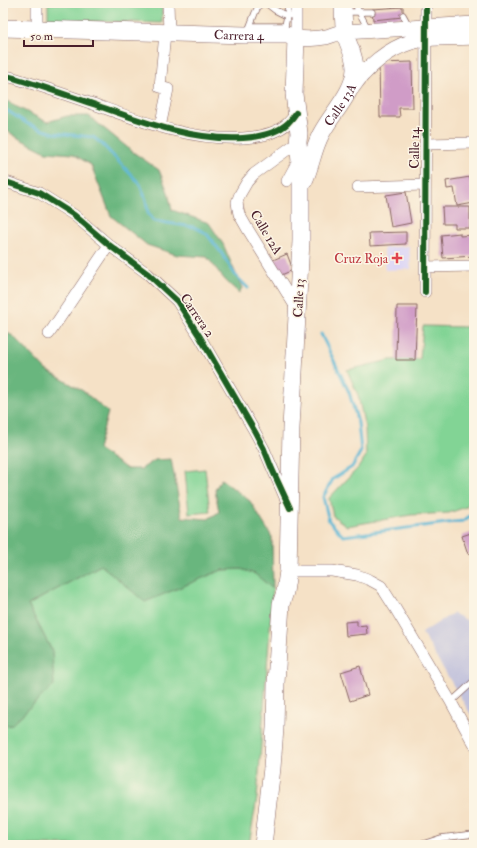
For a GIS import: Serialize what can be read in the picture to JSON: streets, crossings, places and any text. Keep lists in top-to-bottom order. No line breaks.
{"streets":{"main road":["Carrera 4","Calle 13A","Calle 13"],"street":["Calle 14","Calle 12A","Carrera 2"]},"crossings":[["Carrera 4","Calle 13A"],["Carrera 4","Calle 14"],["Carrera 4","Calle 13"],["Calle 13A","Calle 13"],["Calle 12A","Calle 13"],["Calle 13","Carrera 2"]],"places":{"health":["Cruz Roja"]},"scale_bar":"50 m"}
